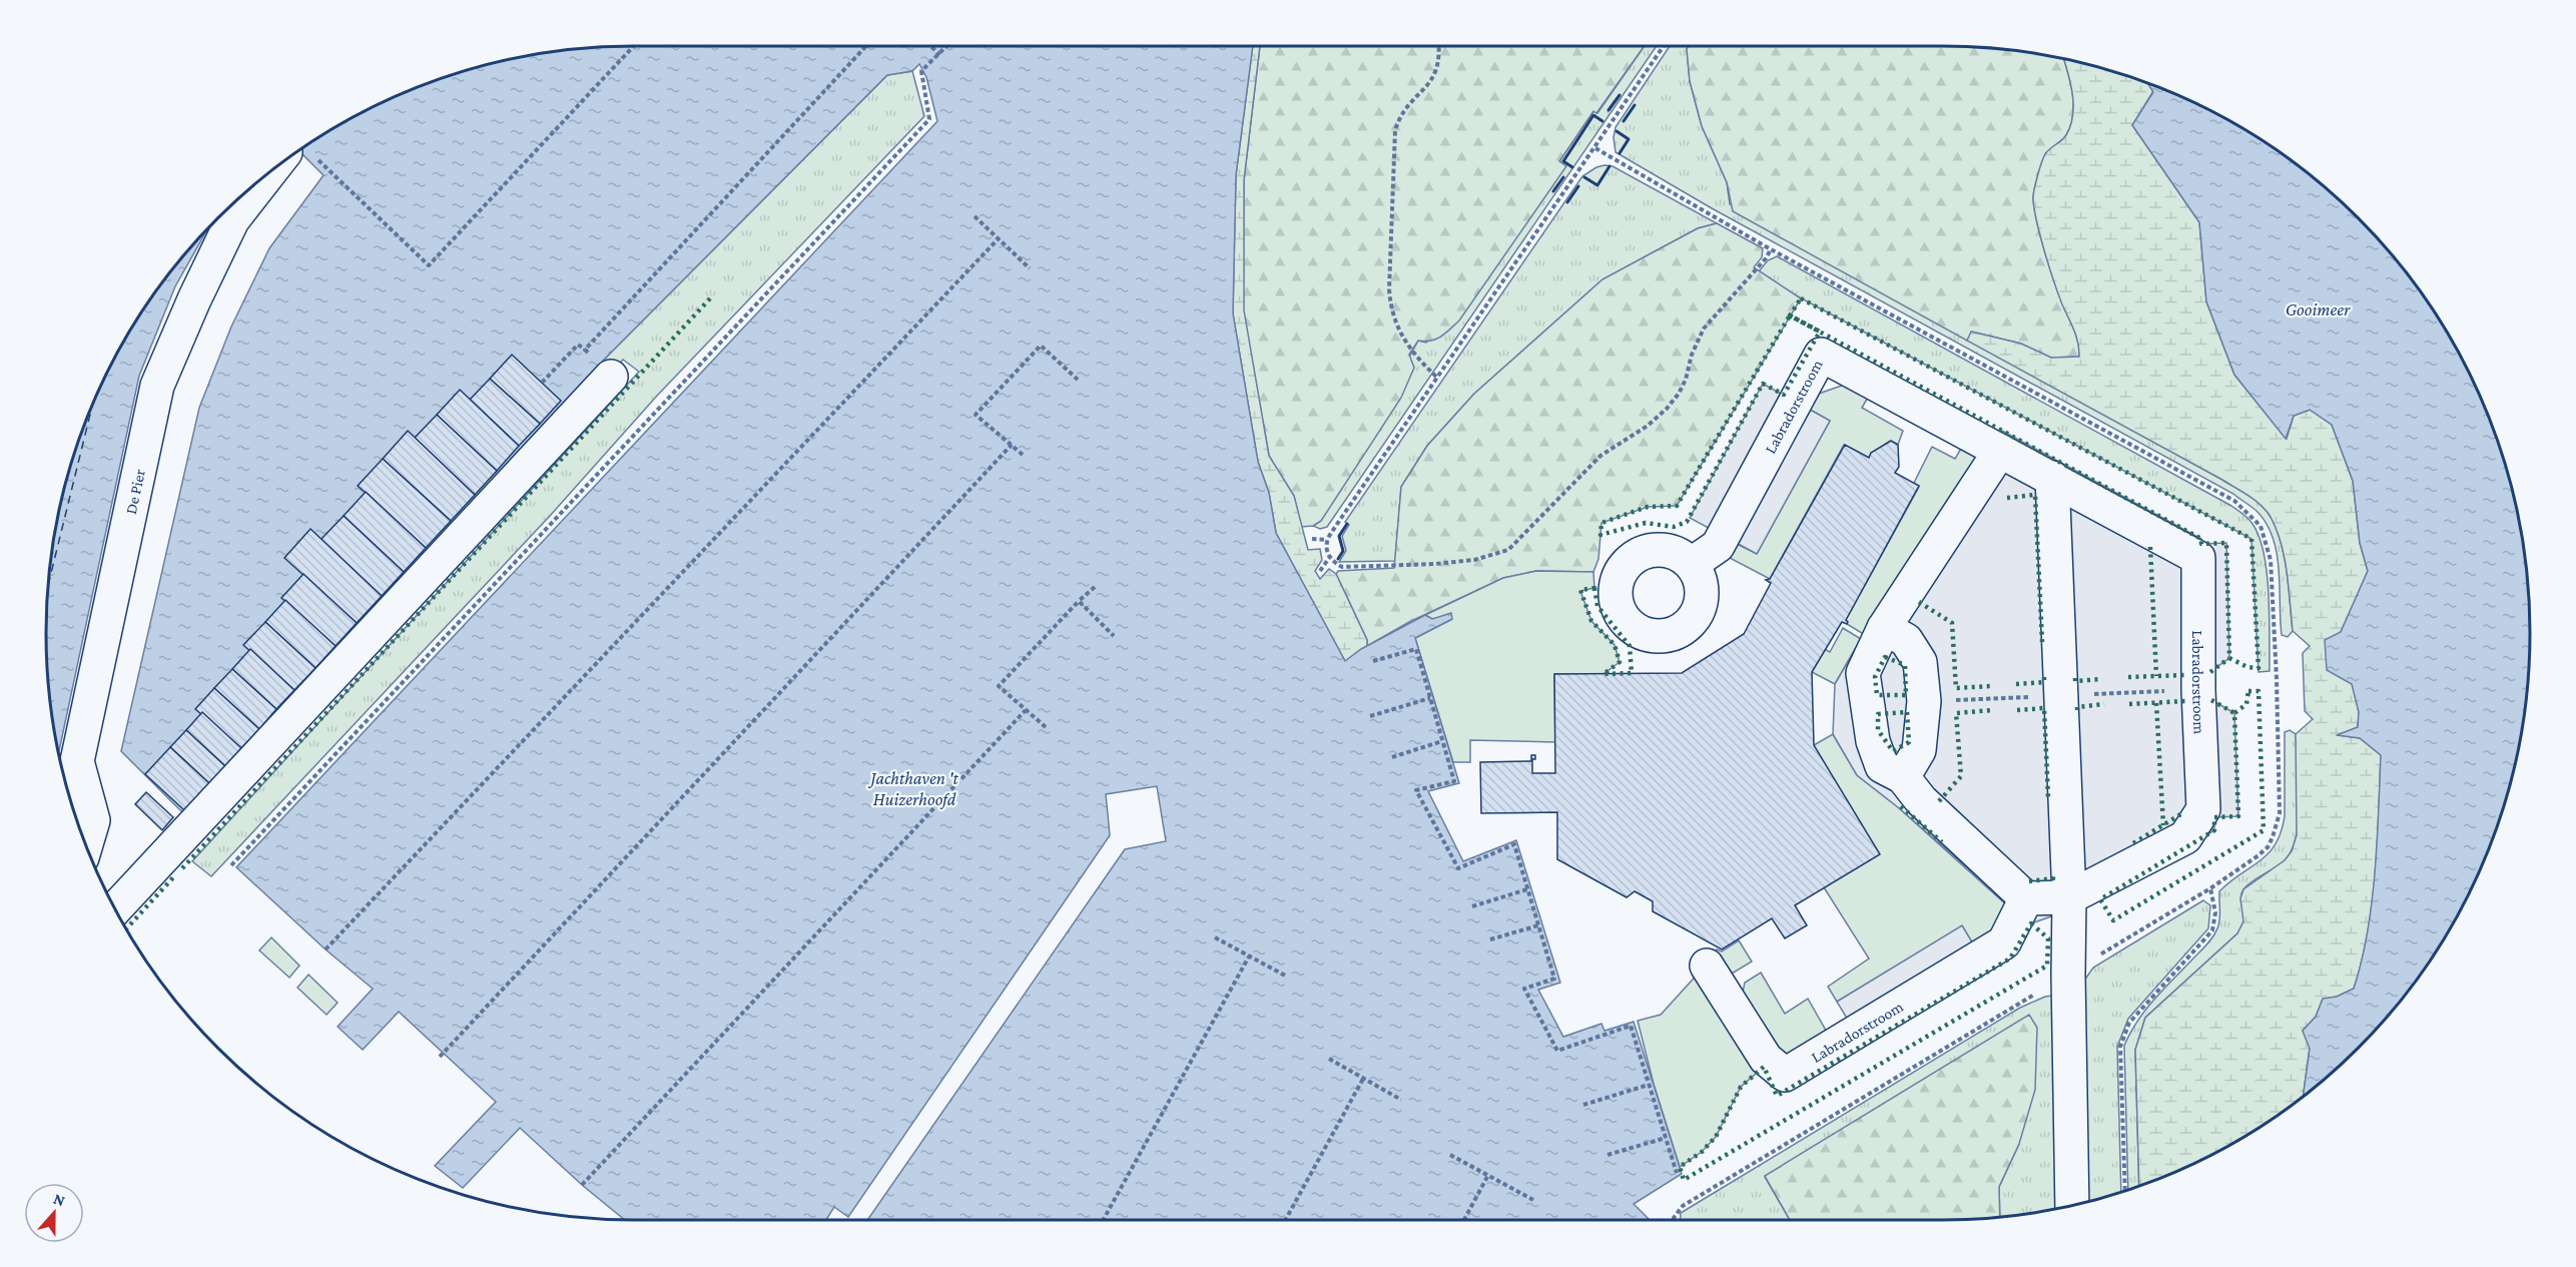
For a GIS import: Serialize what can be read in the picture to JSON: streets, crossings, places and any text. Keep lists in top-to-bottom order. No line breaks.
{"streets":{"street":["Labradorstroom","De Pier"]},"water":["Gooimeer","Jachthaven 't Huizerhoofd"],"north":"top"}
